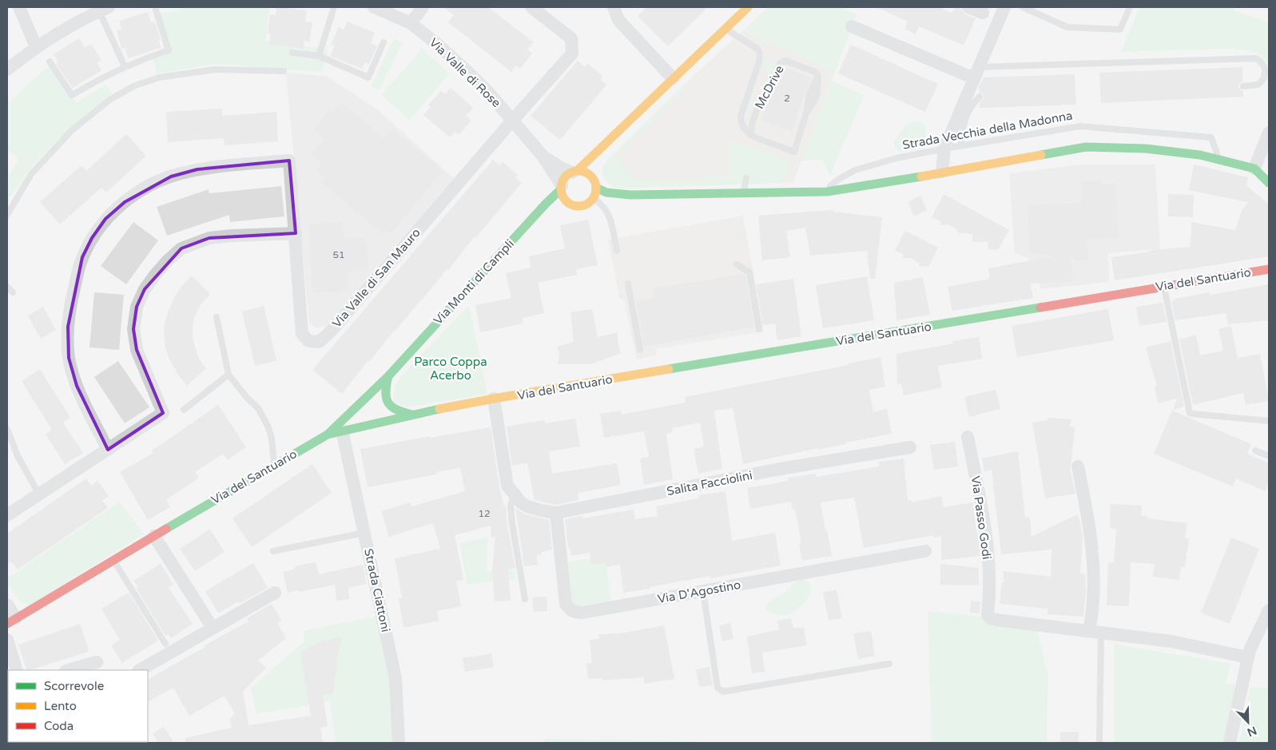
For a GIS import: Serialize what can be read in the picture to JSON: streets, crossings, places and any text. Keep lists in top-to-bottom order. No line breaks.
{"streets":{"street":["Via Valle di Rose","Via Valle di San Mauro","Via del Santuario","Via Monti di Campli","Salita Facciolini","Via Passo Godi","Strada Ciattoni","Via D'Agostino"],"lane":["McDrive","Strada Vecchia della Madonna"]},"crossings":[["Via Valle di Rose","Via Valle di San Mauro"],["Via Valle di Rose","Via Monti di Campli"],["Via del Santuario","Via Monti di Campli"],["Via del Santuario","Salita Facciolini"],["Via del Santuario","Strada Ciattoni"],["Via Monti di Campli","Strada Ciattoni"],["Salita Facciolini","Via D'Agostino"]],"parks":["Parco Coppa Acerbo"],"house_numbers":["2","51","12"],"legend":["Scorrevole","Lento","Coda"],"north":"bottom right"}
